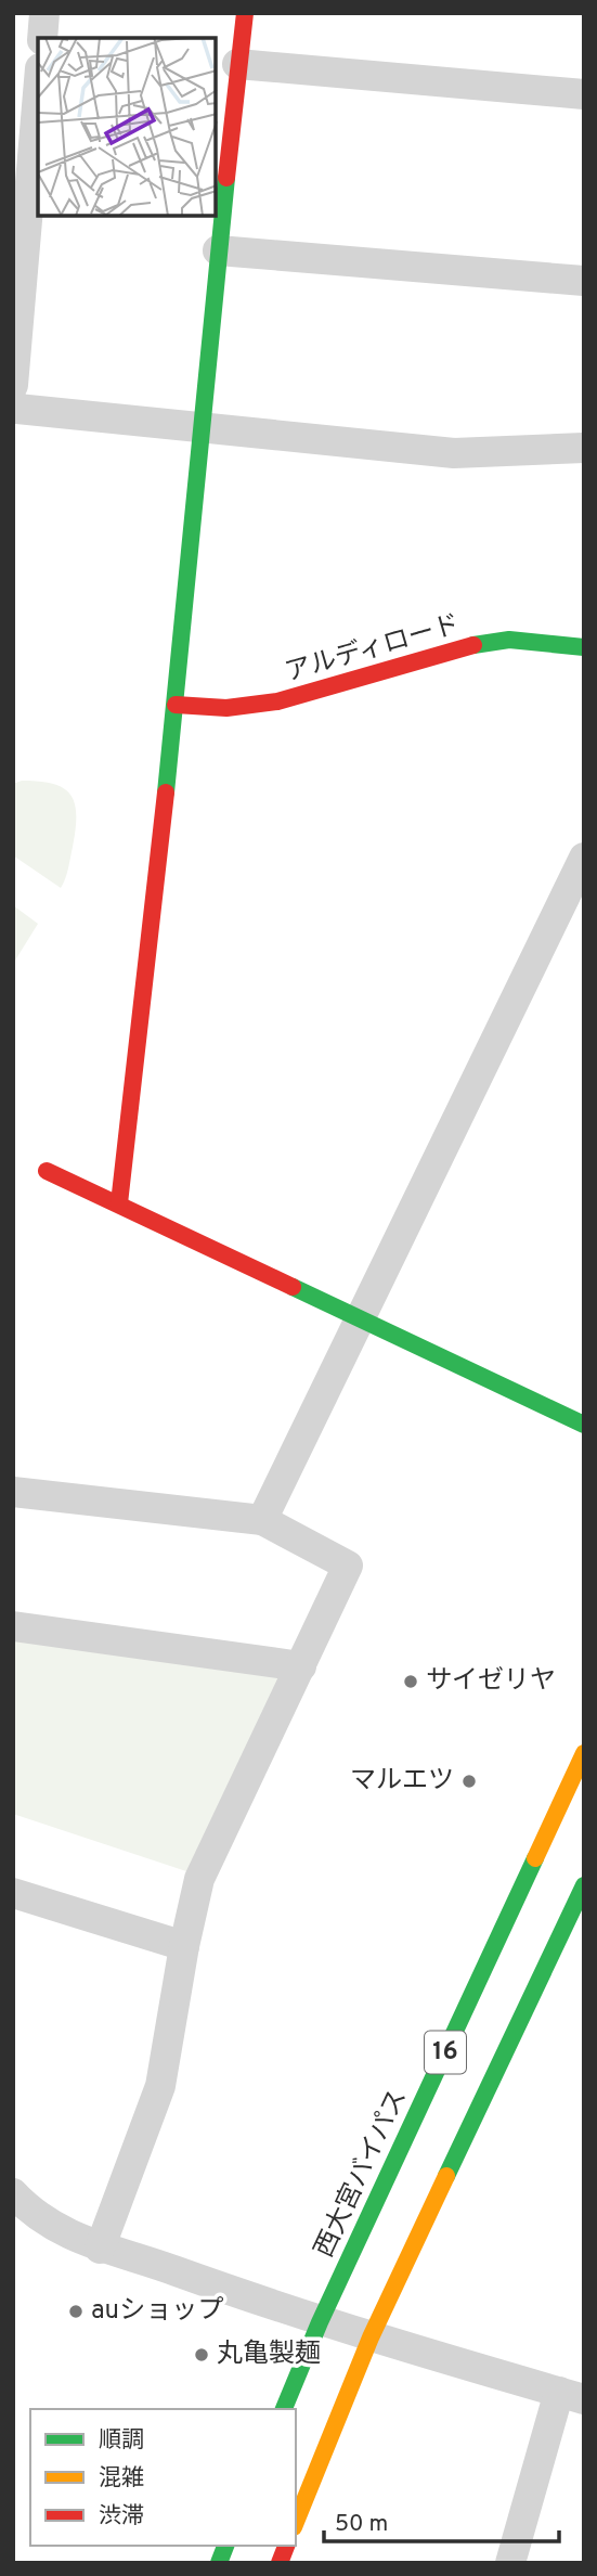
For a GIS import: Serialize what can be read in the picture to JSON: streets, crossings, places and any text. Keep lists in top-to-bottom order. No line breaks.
{"streets":{"main road":["アルディロード","16","西大宮バイパス"]},"places":["サイゼリヤ","マルエツ","auショップ","丸亀製麺"],"legend":["順調","混雑","渋滞"],"scale_bar":"50 m"}
